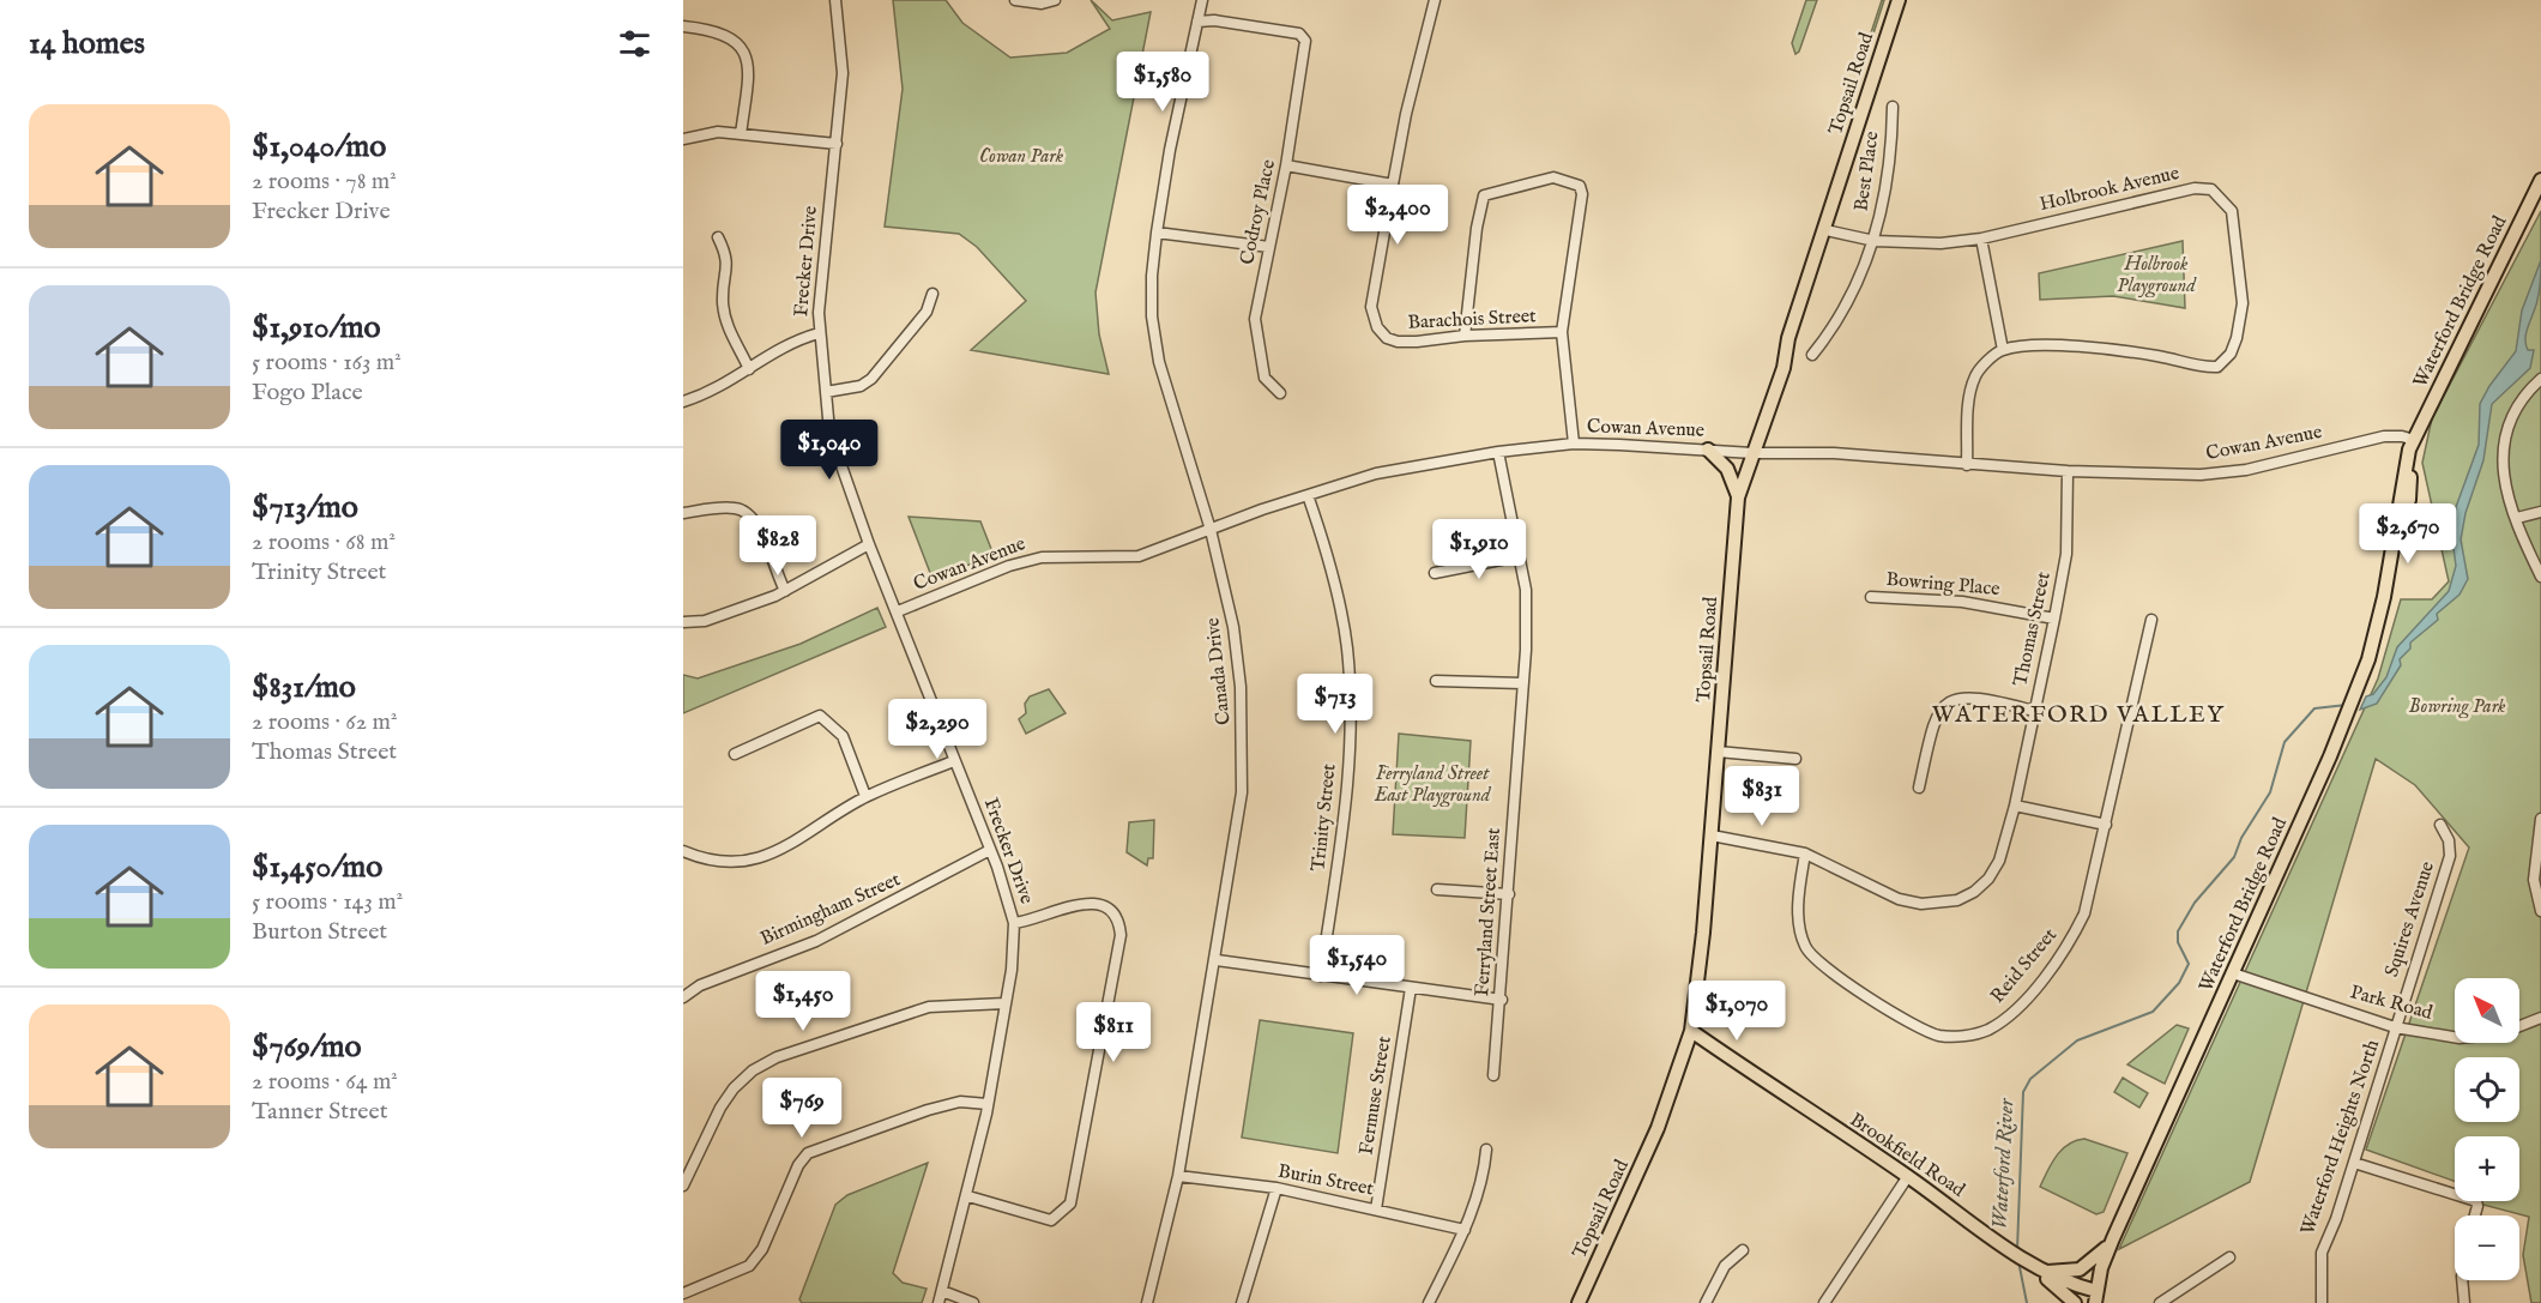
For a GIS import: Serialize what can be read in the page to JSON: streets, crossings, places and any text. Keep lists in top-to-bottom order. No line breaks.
{"streets":{"main road":["Topsail Road","Waterford Bridge Road","Brookfield Road"],"street":["Best Place","Holbrook Avenue","Codroy Place","Frecker Drive","Barachois Street","Cowan Avenue","Bowring Place","Thomas Street","Canada Drive","Trinity Street","Birmingham Street","Ferryland Street East","Squires Avenue","Reid Street","Park Road","Fermuse Street","Waterford Heights North","Burin Street"]},"crossings":[["Topsail Road","Holbrook Avenue"],["Topsail Road","Cowan Avenue"],["Topsail Road","Thomas Street"],["Topsail Road","Brookfield Road"],["Best Place","Holbrook Avenue"],["Codroy Place","Canada Drive"],["Frecker Drive","Cowan Avenue"],["Frecker Drive","Birmingham Street"],["Waterford Bridge Road","Cowan Avenue"],["Waterford Bridge Road","Park Road"],["Waterford Bridge Road","Brookfield Road"],["Cowan Avenue","Thomas Street"],["Cowan Avenue","Canada Drive"],["Cowan Avenue","Trinity Street"],["Cowan Avenue","Ferryland Street East"],["Bowring Place","Thomas Street"],["Thomas Street","Reid Street"],["Canada Drive","Burin Street"],["Squires Avenue","Park Road"],["Squires Avenue","Waterford Heights North"],["Park Road","Waterford Heights North"],["Fermuse Street","Burin Street"]],"districts":["WATERFORD VALLEY"],"water":["Waterford River"],"parks":["Cowan Park","Holbrook Playground","Bowring Park","Ferryland Street East Playground"],"north":"top left","page":{"heading":"14 homes","price":["$1,580","$2,400","$1,040","$2,670","$828","$1,910","$713","$2,290","$831","$1,540","$1,450","$1,070","$811","$769"],"list":[{"name":"$1,040/mo","note":"2 rooms · 78 m² · Frecker Drive"},{"name":"$1,910/mo","note":"5 rooms · 163 m² · Fogo Place"},{"name":"$713/mo","note":"2 rooms · 68 m² · Trinity Street"},{"name":"$831/mo","note":"2 rooms · 62 m² · Thomas Street"},{"name":"$1,450/mo","note":"5 rooms · 143 m² · Burton Street"},{"name":"$769/mo","note":"2 rooms · 64 m² · Tanner Street"}],"map_buttons":["+","−"]}}
